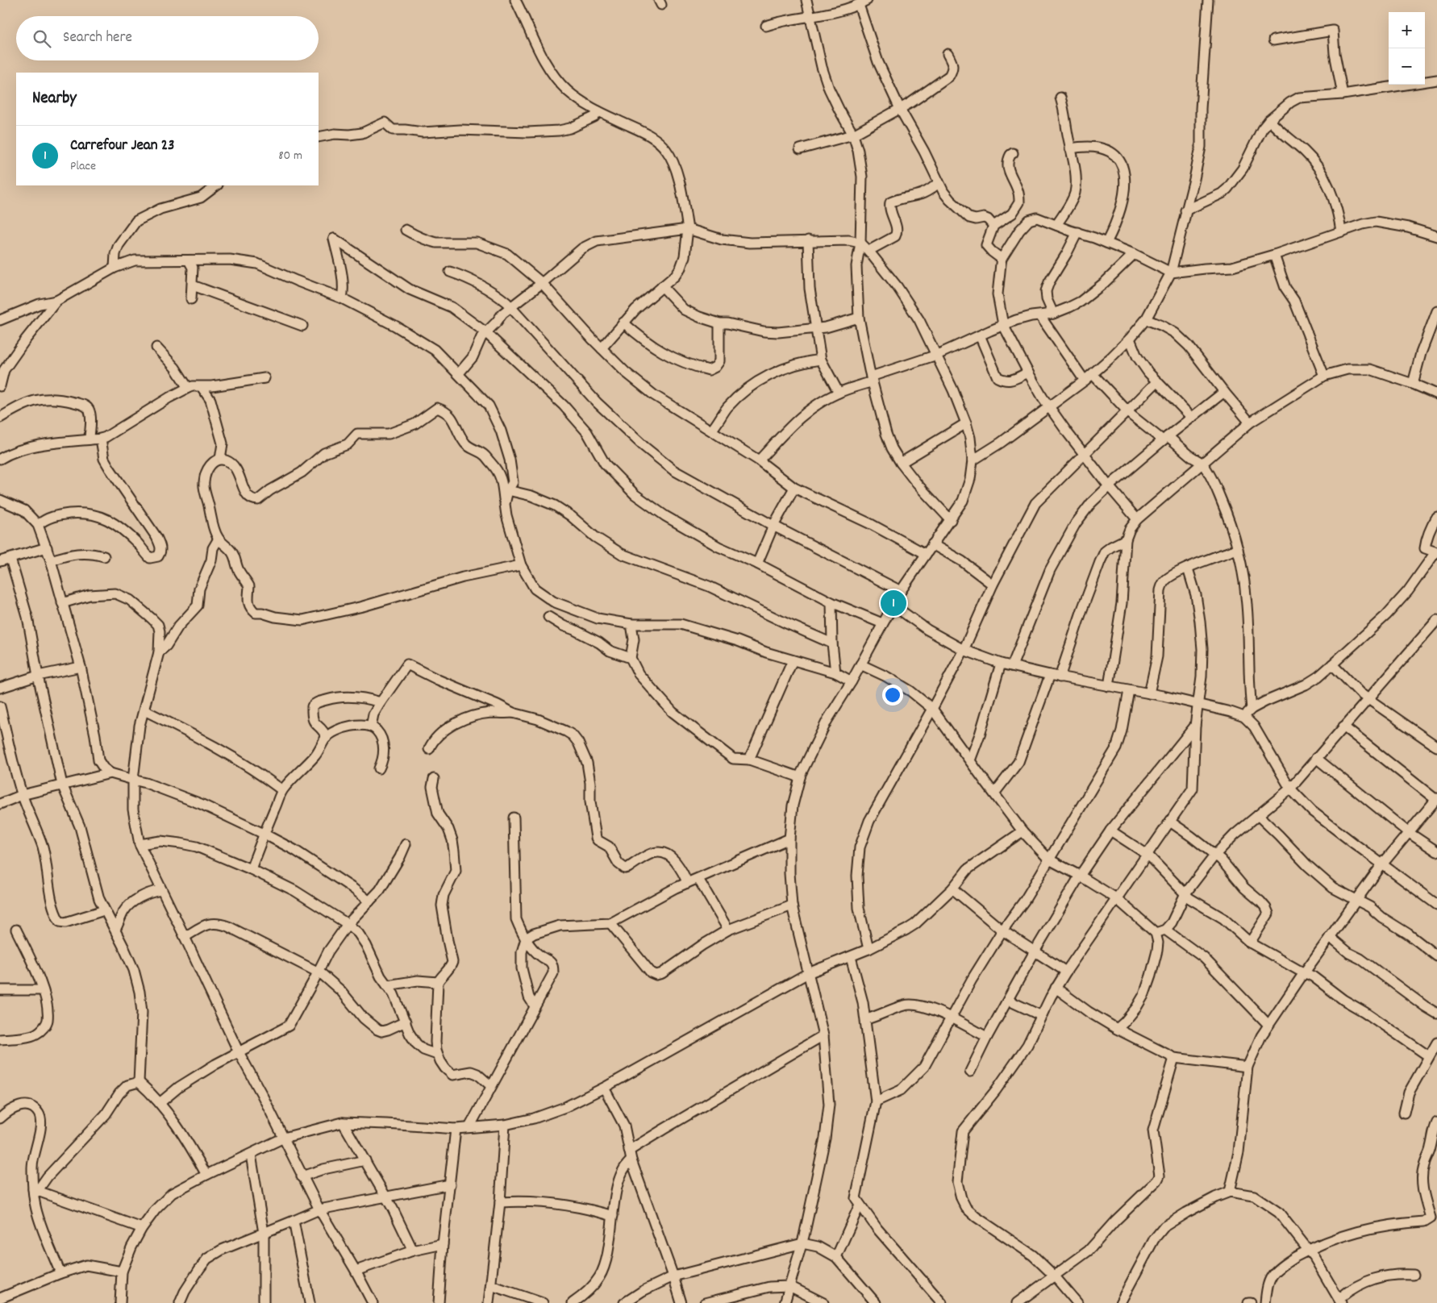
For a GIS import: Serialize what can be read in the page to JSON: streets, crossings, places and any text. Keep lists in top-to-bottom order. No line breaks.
{"page":{"map_buttons":["+","−"],"search":"Search here","heading":"Nearby","list":[{"mark":"1","name":"Carrefour Jean 23","note":"Place","value":"80 m"}],"pins":"1"}}
